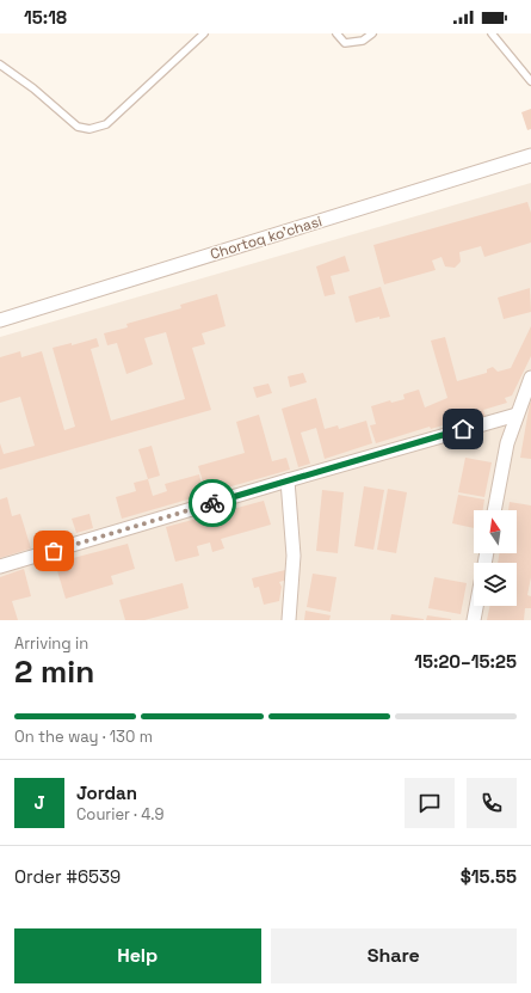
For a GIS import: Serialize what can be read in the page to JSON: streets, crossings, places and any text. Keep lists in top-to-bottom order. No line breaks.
{"streets":{"street":["Chortoq ko'chasi"]},"north":"top","page":{"status":"15:18","heading":["2 min","Arriving in","15:20–15:25"],"panel":["Jordan","Courier · 4.9","Order #6539","$15.55"],"bar":"On the way · 130 m","round":"J","buttons":["Help","Share"]}}
